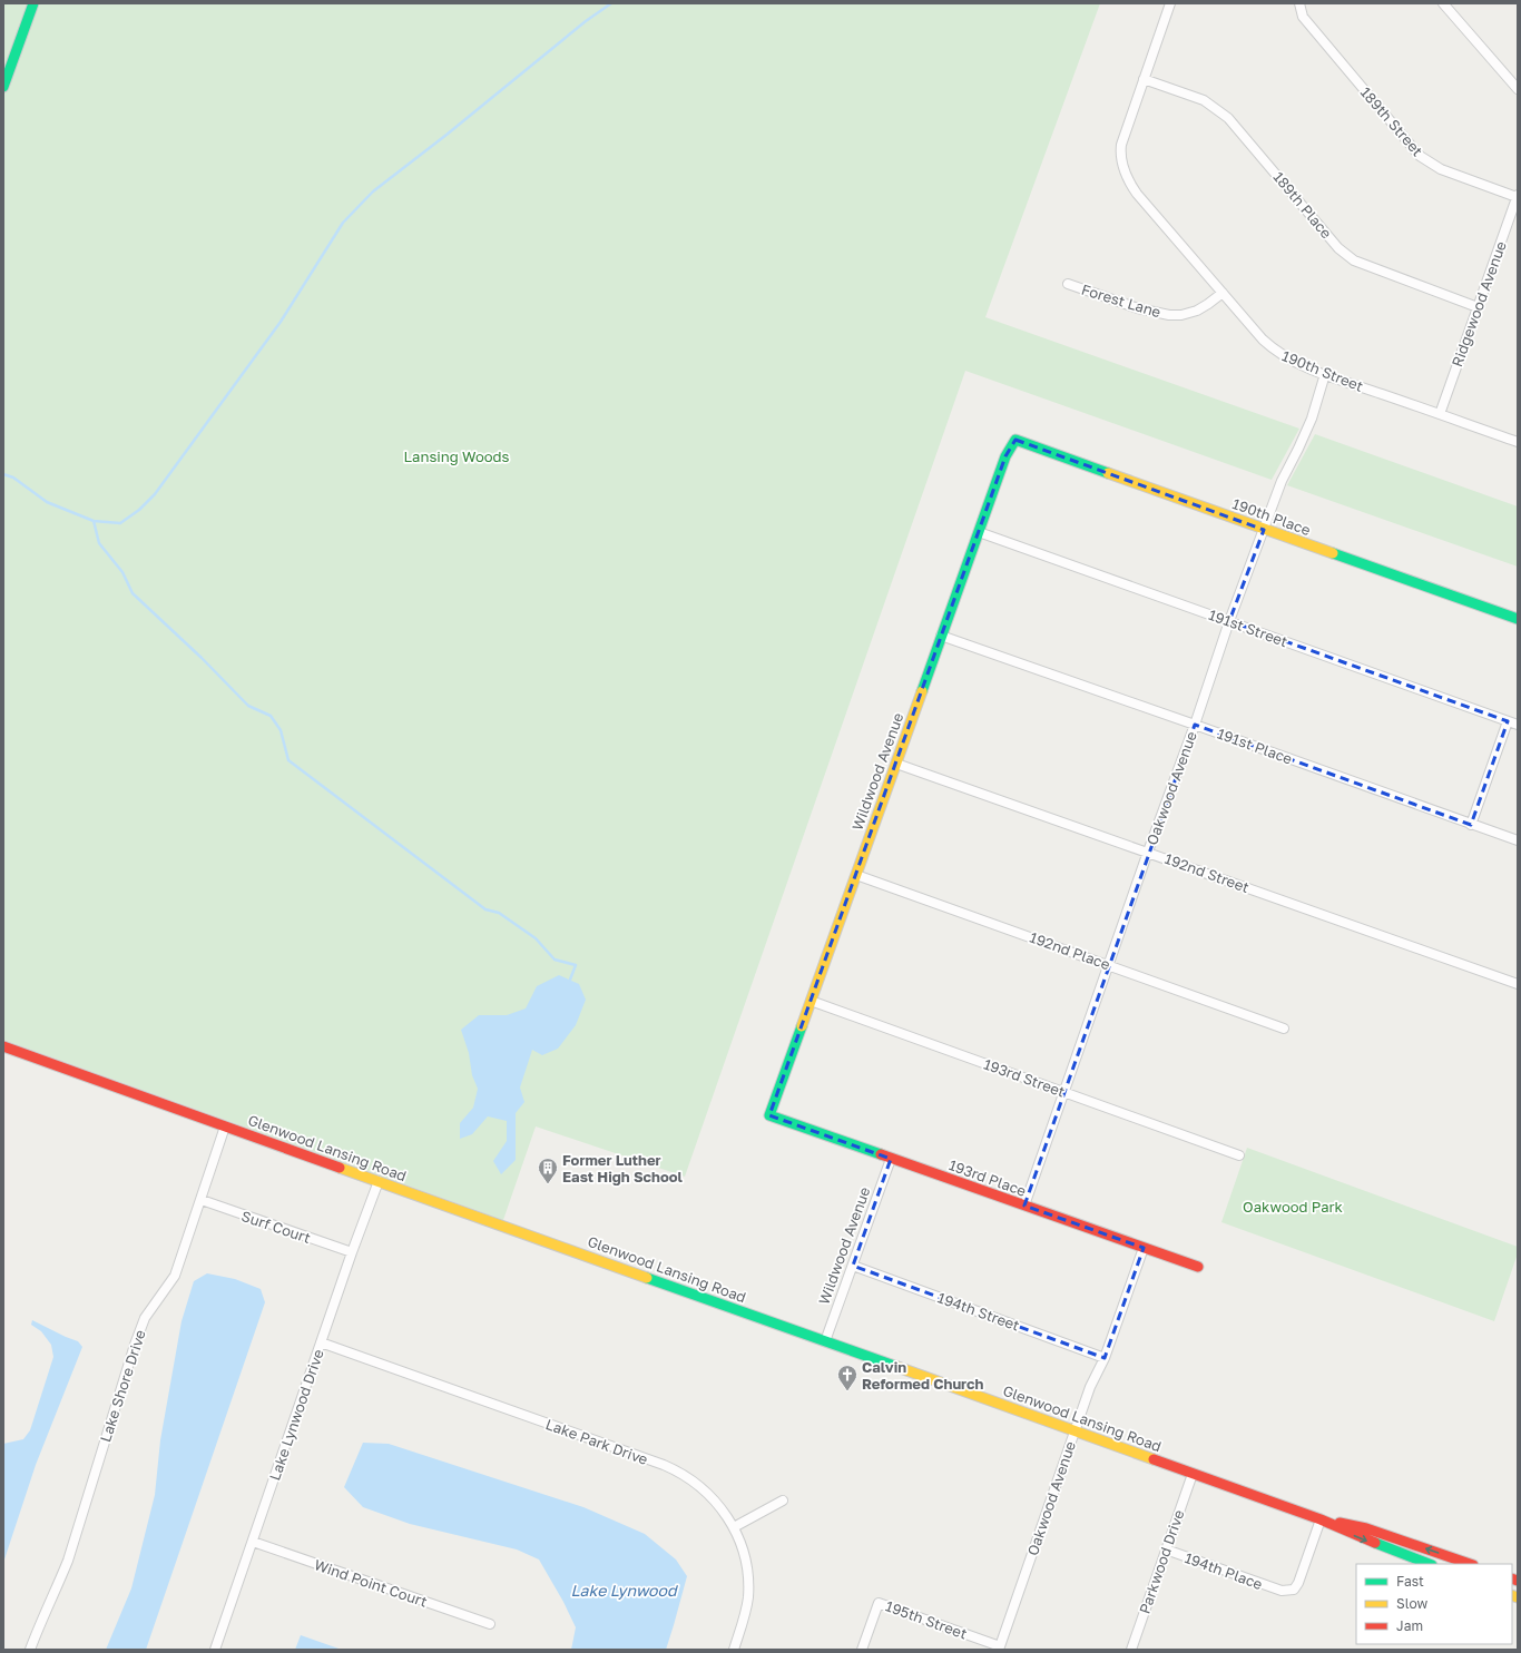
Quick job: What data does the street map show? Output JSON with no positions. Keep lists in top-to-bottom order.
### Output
{
  "streets": {
    "main road": [
      "190th Place",
      "Wildwood Avenue",
      "Glenwood Lansing Road",
      "193rd Place"
    ],
    "street": [
      "189th Street",
      "189th Place",
      "Forest Lane",
      "Ridgewood Avenue",
      "190th Street",
      "191st Street",
      "191st Place",
      "Oakwood Avenue",
      "192nd Street",
      "192nd Place",
      "193rd Street",
      "Surf Court",
      "194th Street",
      "Lake Shore Drive",
      "Lake Lynwood Drive",
      "Lake Park Drive",
      "Parkwood Drive",
      "194th Place",
      "Wind Point Court",
      "195th Street"
    ]
  },
  "crossings": [
    ["189th Street", "Ridgewood Avenue"],
    ["189th Place", "Ridgewood Avenue"],
    ["189th Place", "190th Street"],
    ["Forest Lane", "190th Street"],
    ["Ridgewood Avenue", "190th Street"],
    ["190th Street", "Oakwood Avenue"],
    ["190th Place", "Wildwood Avenue"],
    ["190th Place", "Oakwood Avenue"],
    ["191st Street", "Wildwood Avenue"],
    ["191st Street", "Oakwood Avenue"],
    ["191st Place", "Wildwood Avenue"],
    ["191st Place", "Oakwood Avenue"],
    ["Wildwood Avenue", "192nd Street"],
    ["Wildwood Avenue", "192nd Place"],
    ["Wildwood Avenue", "193rd Street"],
    ["Wildwood Avenue", "Glenwood Lansing Road"],
    ["Wildwood Avenue", "193rd Place"],
    ["Wildwood Avenue", "194th Street"],
    ["Oakwood Avenue", "192nd Street"],
    ["Oakwood Avenue", "192nd Place"],
    ["Oakwood Avenue", "193rd Street"],
    ["Oakwood Avenue", "Glenwood Lansing Road"],
    ["Oakwood Avenue", "193rd Place"],
    ["Oakwood Avenue", "194th Street"],
    ["Oakwood Avenue", "195th Street"],
    ["Glenwood Lansing Road", "Lake Shore Drive"],
    ["Glenwood Lansing Road", "Lake Lynwood Drive"],
    ["Glenwood Lansing Road", "Parkwood Drive"],
    ["Glenwood Lansing Road", "194th Place"],
    ["Surf Court", "Lake Shore Drive"],
    ["Surf Court", "Lake Lynwood Drive"],
    ["Lake Lynwood Drive", "Lake Park Drive"],
    ["Lake Lynwood Drive", "Wind Point Court"],
    ["Parkwood Drive", "194th Place"]
  ],
  "water": ["Lake Lynwood"],
  "parks": ["Lansing Woods", "Oakwood Park"],
  "places": {
    "building": ["Former Luther East High School"],
    "church": ["Calvin Reformed Church"]
  },
  "legend": ["Fast", "Slow", "Jam"]
}
